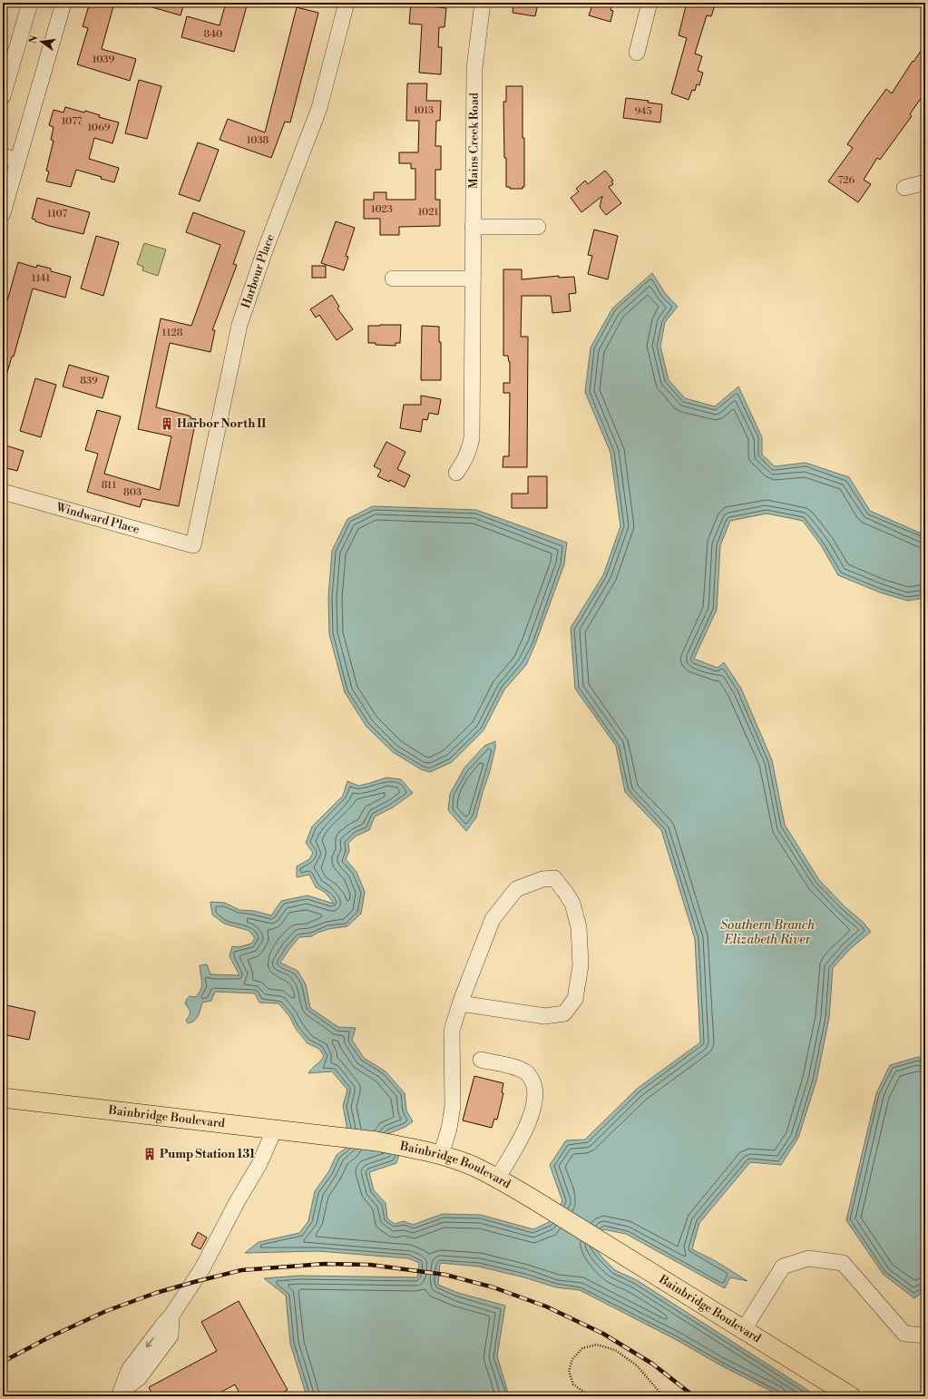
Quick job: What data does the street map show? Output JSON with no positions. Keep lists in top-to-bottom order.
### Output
{
  "streets": {
    "main road": ["Bainbridge Boulevard"],
    "street": ["Mains Creek Road", "Harbour Place", "Windward Place"]
  },
  "crossings": [
    ["Harbour Place", "Windward Place"]
  ],
  "water": ["Southern Branch Elizabeth River"],
  "places": {
    "building": ["Harbor North II", "Pump Station 131"]
  },
  "house_numbers": [
    "840",
    "1039",
    "1013",
    "945",
    "1077",
    "1069",
    "1038",
    "726",
    "1023",
    "1021",
    "1107",
    "1141",
    "1128",
    "839",
    "811",
    "803"
  ],
  "north": "left"
}
